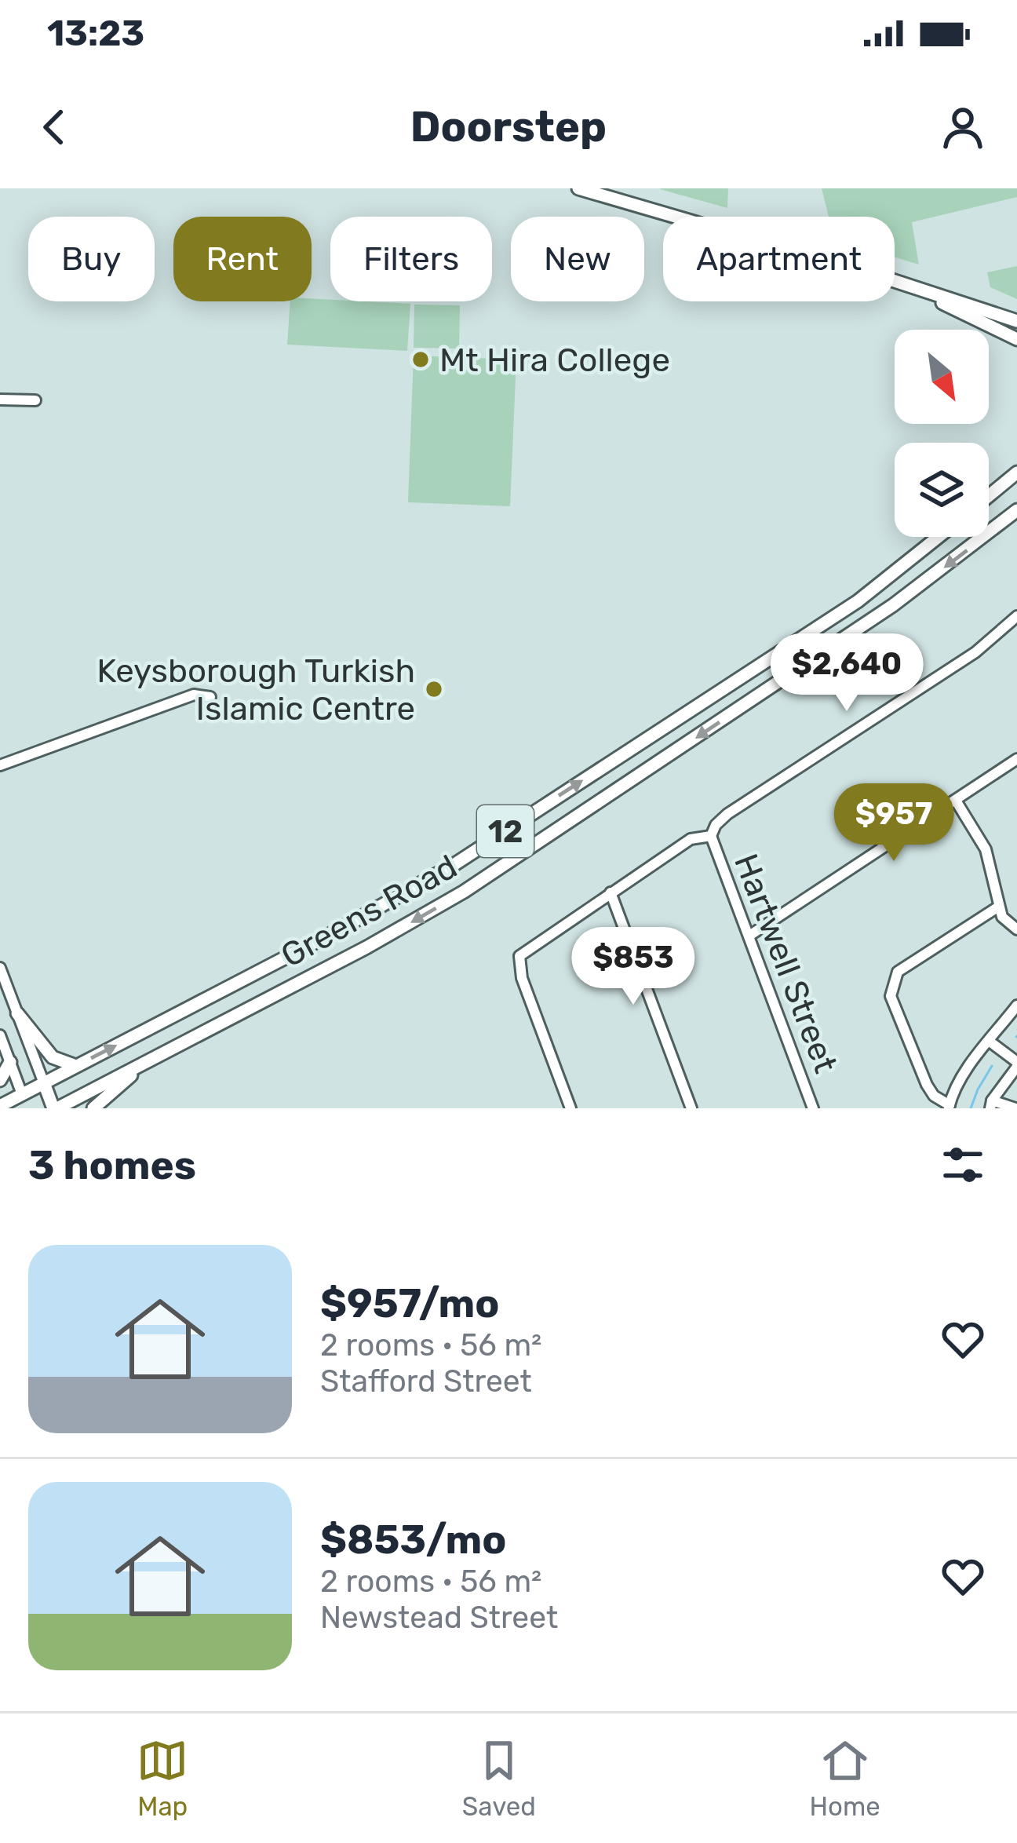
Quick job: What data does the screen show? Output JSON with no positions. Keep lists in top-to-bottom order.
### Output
{
  "streets": {
    "main road": ["12", "Greens Road"],
    "street": ["Hartwell Street"]
  },
  "places": ["Mt Hira College", "Keysborough Turkish Islamic Centre"],
  "north": "bottom right",
  "page": {
    "status": "13:23",
    "header": "Doorstep",
    "chip": [
      "Buy",
      "Rent",
      "Filters",
      "New",
      "Apartment"
    ],
    "price": ["$2,640", "$957", "$853"],
    "heading": "3 homes",
    "list": [
      {
        "name": "$957/mo",
        "note": "2 rooms · 56 m² · Stafford Street"
      },
      {
        "name": "$853/mo",
        "note": "2 rooms · 56 m² · Newstead Street"
      }
    ],
    "tabs": ["Map", "Saved", "Home"]
  }
}
